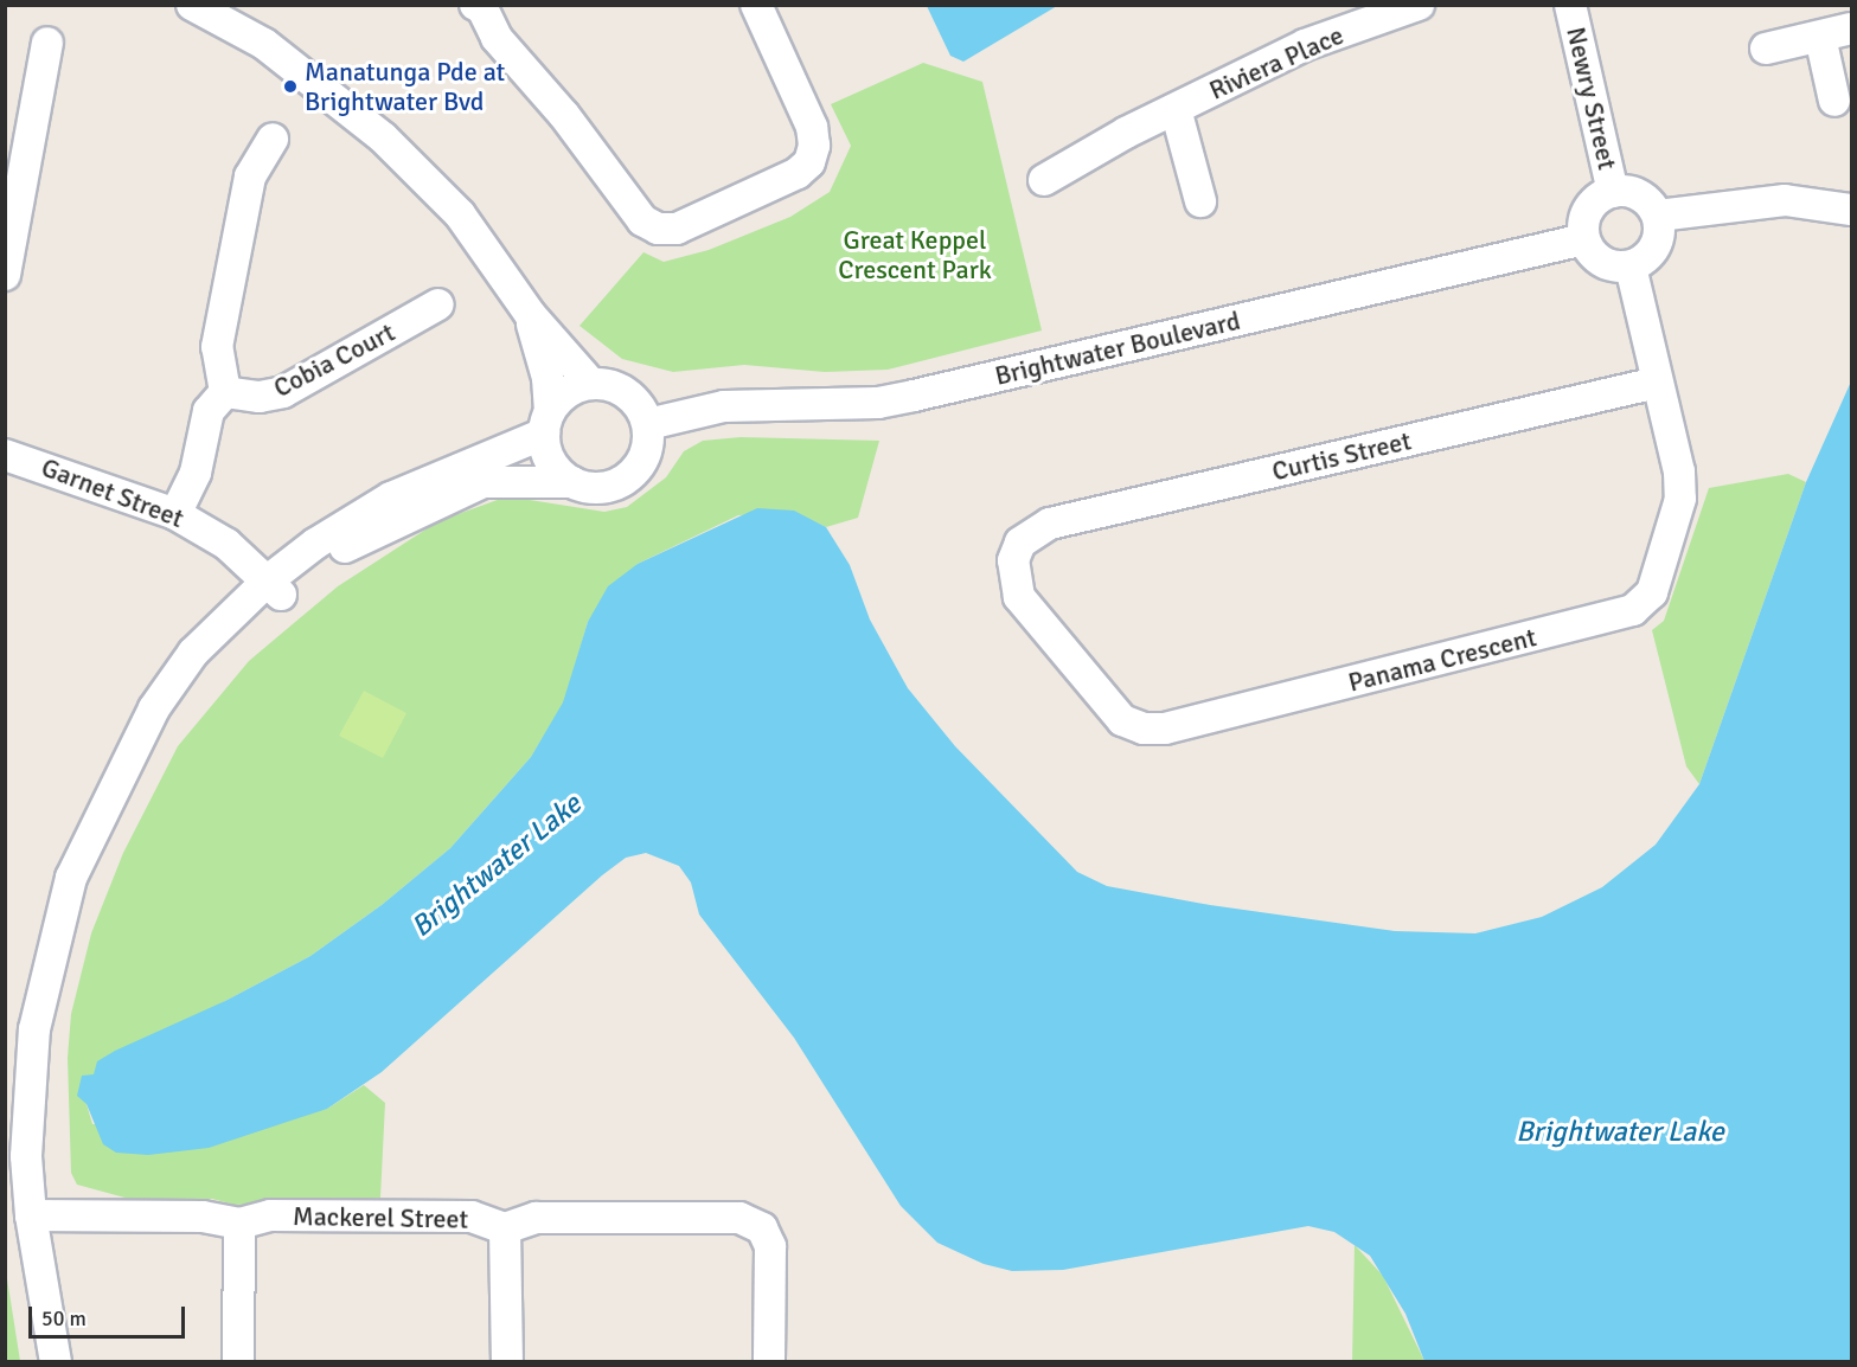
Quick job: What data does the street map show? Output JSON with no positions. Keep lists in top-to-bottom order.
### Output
{
  "streets": {
    "street": [
      "Riviera Place",
      "Newry Street",
      "Brightwater Boulevard",
      "Cobia Court",
      "Curtis Street",
      "Garnet Street",
      "Panama Crescent",
      "Mackerel Street"
    ]
  },
  "crossings": [
    ["Newry Street", "Brightwater Boulevard"],
    ["Newry Street", "Panama Crescent"],
    ["Brightwater Boulevard", "Panama Crescent"],
    ["Curtis Street", "Panama Crescent"]
  ],
  "water": ["Brightwater Lake"],
  "parks": ["Great Keppel Crescent Park"],
  "places": ["Manatunga Pde at Brightwater Bvd"],
  "scale_bar": "50 m"
}
